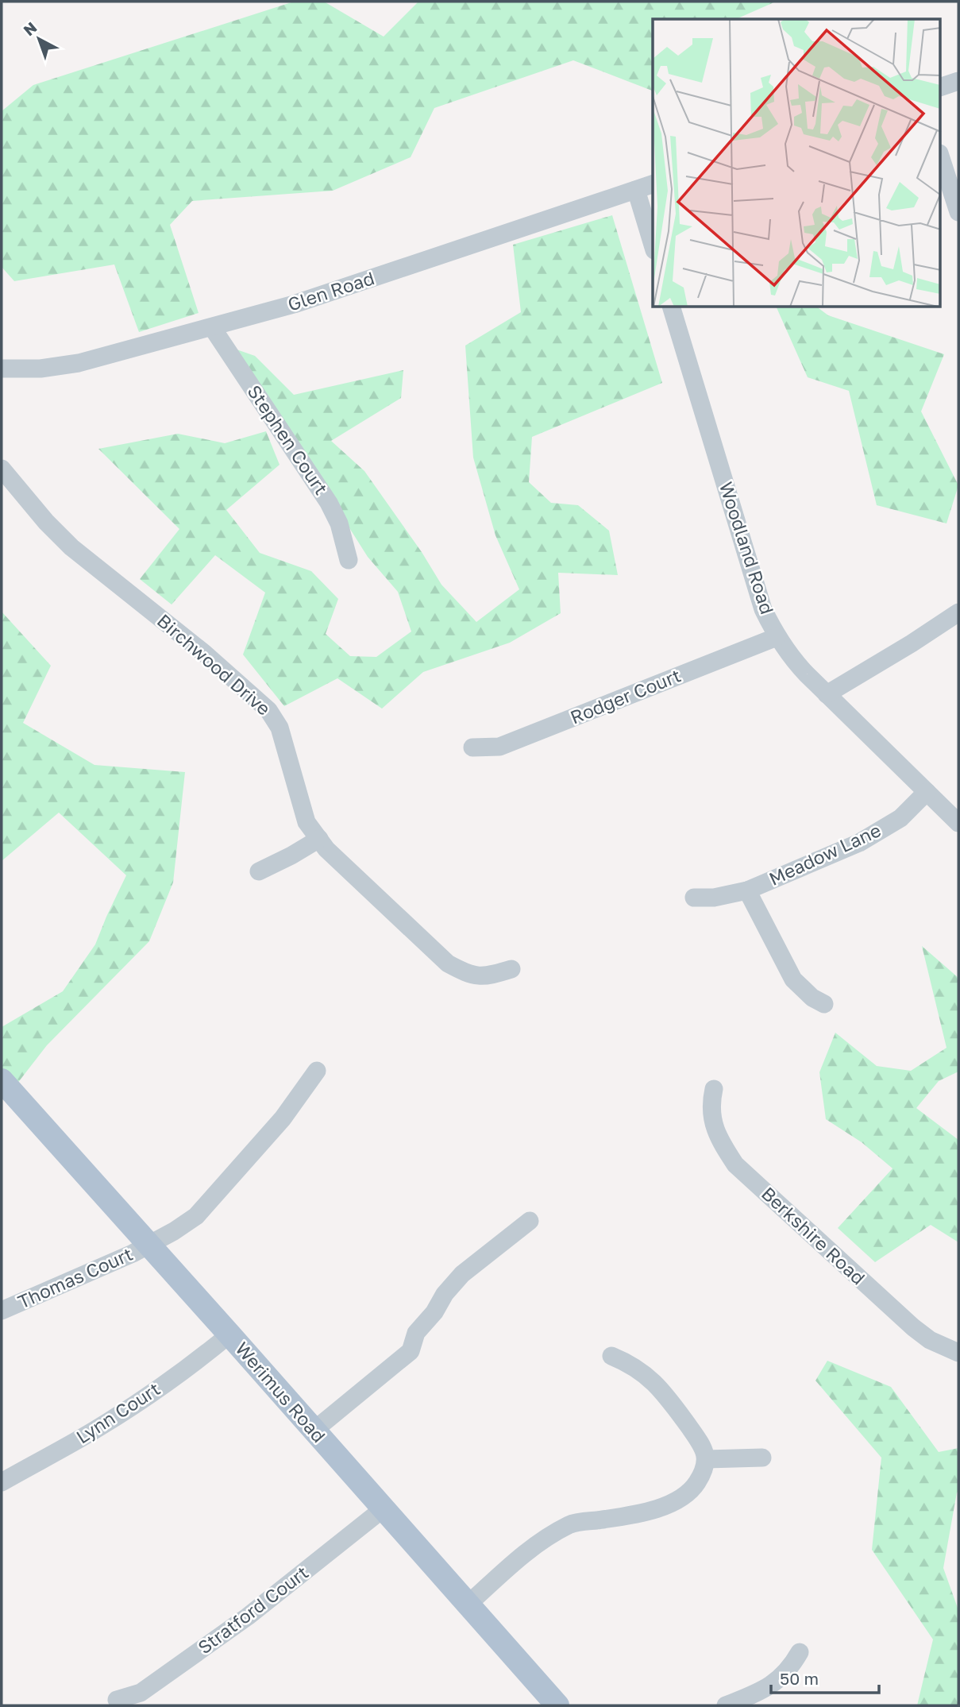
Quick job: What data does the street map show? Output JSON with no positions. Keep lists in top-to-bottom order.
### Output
{
  "streets": {
    "main road": ["Werimus Road"],
    "street": [
      "Glen Road",
      "Stephen Court",
      "Woodland Road",
      "Birchwood Drive",
      "Rodger Court",
      "Meadow Lane",
      "Berkshire Road",
      "Thomas Court",
      "Lynn Court",
      "Stratford Court"
    ]
  },
  "crossings": [
    ["Glen Road", "Stephen Court"],
    ["Woodland Road", "Rodger Court"],
    ["Woodland Road", "Meadow Lane"],
    ["Thomas Court", "Werimus Road"],
    ["Werimus Road", "Lynn Court"],
    ["Werimus Road", "Stratford Court"]
  ],
  "scale_bar": "50 m",
  "north": "top left"
}
